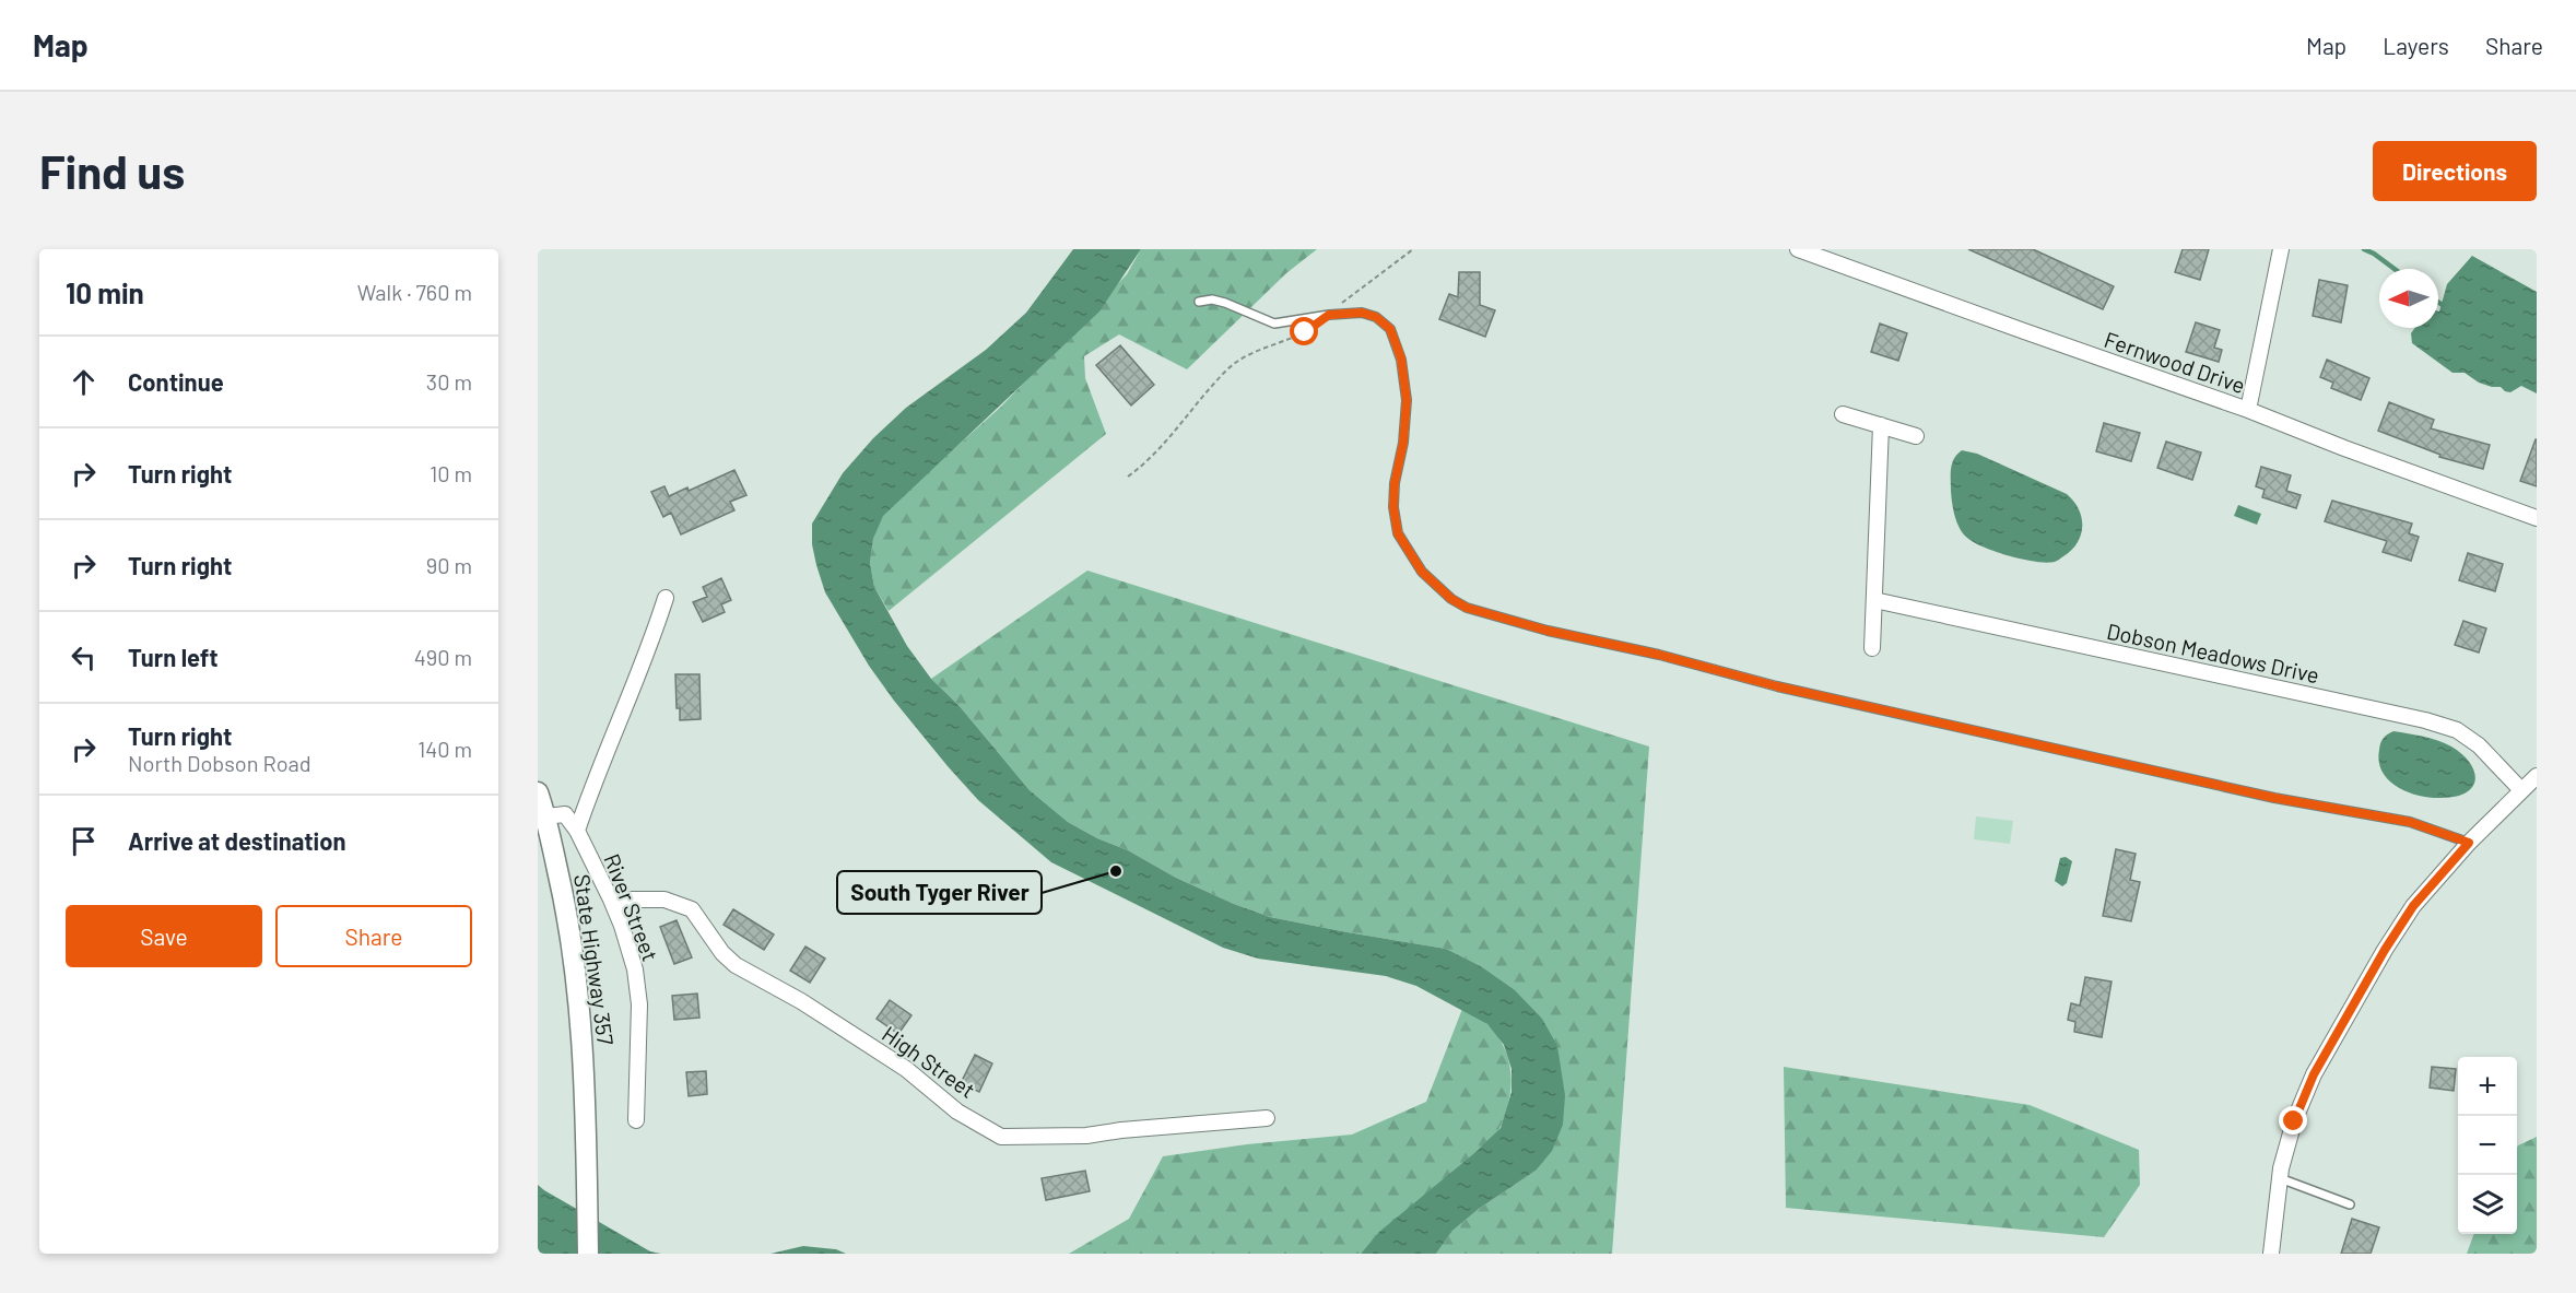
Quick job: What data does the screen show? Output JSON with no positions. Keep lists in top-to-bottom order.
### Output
{
  "streets": {
    "main road": ["State Highway 357"],
    "street": [
      "Fernwood Drive",
      "Dobson Meadows Drive",
      "River Street",
      "High Street"
    ]
  },
  "crossings": [
    ["River Street", "High Street"]
  ],
  "places": ["South Tyger River"],
  "north": "left",
  "page": {
    "header": "Map",
    "nav": ["Map", "Layers", "Share"],
    "buttons": [
      "Directions",
      ["Save", "Share"]
    ],
    "title": "Find us",
    "heading": ["10 min", "Walk · 760 m"],
    "list": [
      ["Continue", "30 m"],
      ["Turn right", "10 m"],
      ["Turn right", "90 m"],
      ["Turn left", "490 m"],
      ["Turn right", "North Dobson Road", "140 m"],
      "Arrive at destination"
    ],
    "map_buttons": ["+", "−"]
  }
}
